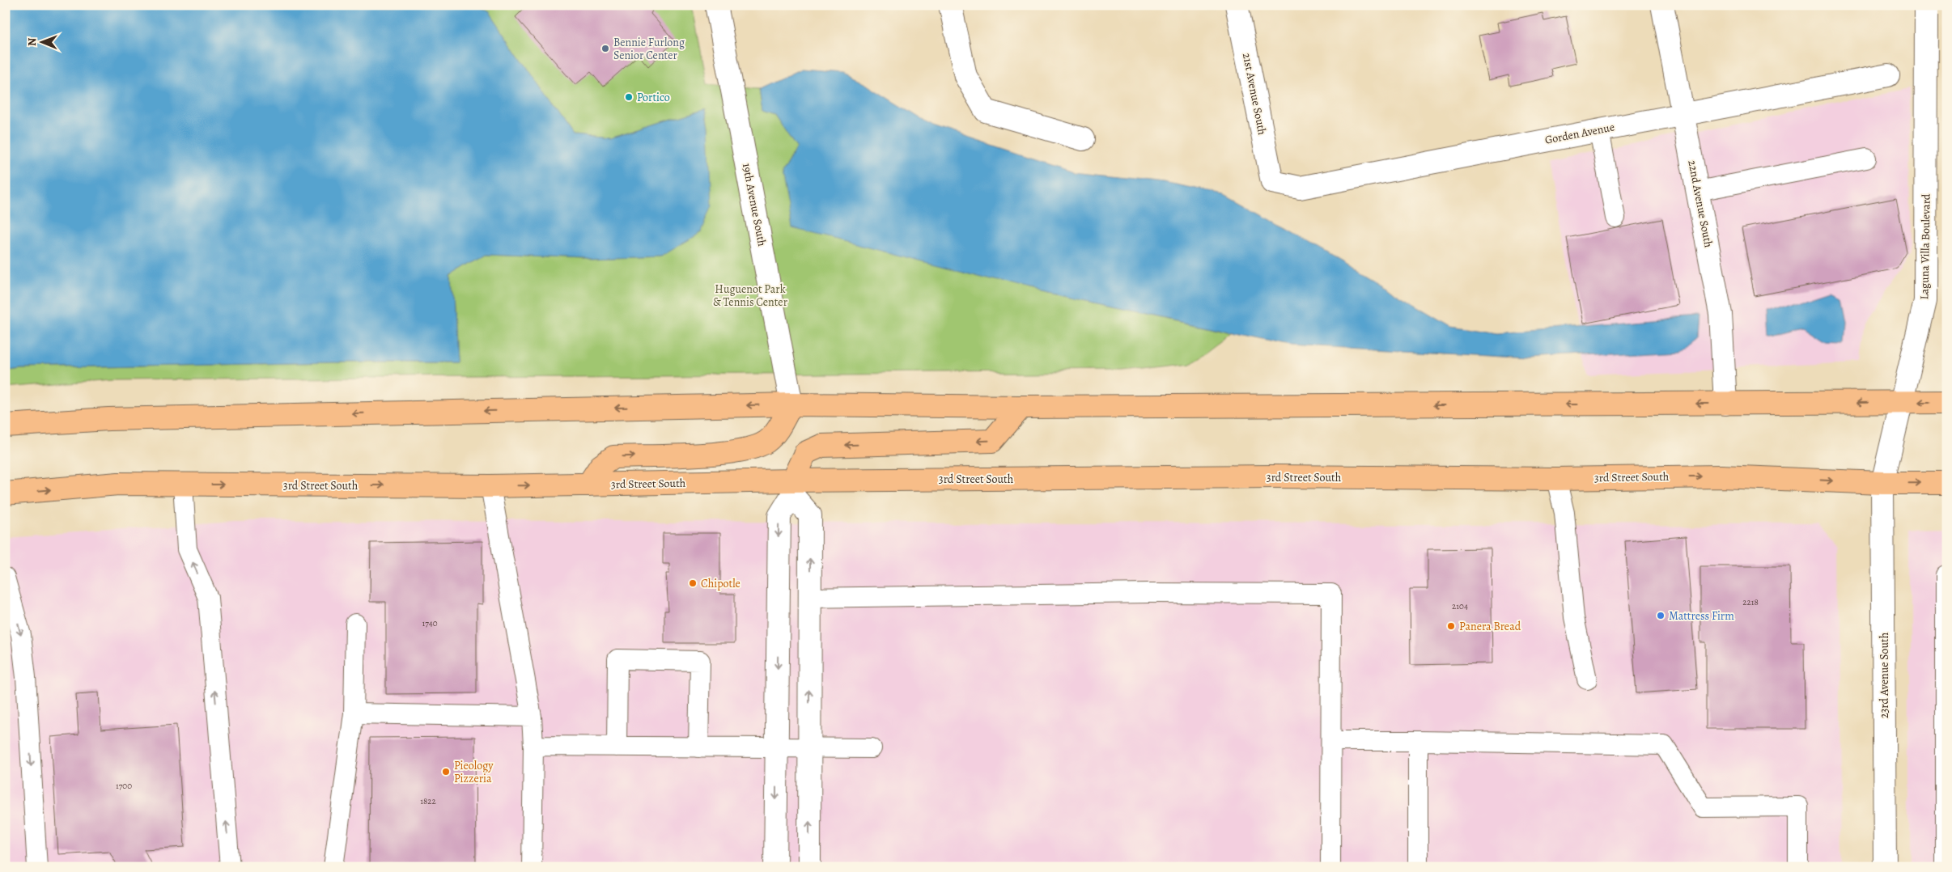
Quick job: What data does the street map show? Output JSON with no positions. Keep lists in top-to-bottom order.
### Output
{
  "streets": {
    "main road": ["3rd Street South"],
    "street": [
      "21st Avenue South",
      "Gorden Avenue",
      "22nd Avenue South",
      "19th Avenue South",
      "Laguna Villa Boulevard",
      "23rd Avenue South"
    ]
  },
  "crossings": [
    ["21st Avenue South", "Gorden Avenue"],
    ["Gorden Avenue", "22nd Avenue South"],
    ["Laguna Villa Boulevard", "3rd Street South"],
    ["Laguna Villa Boulevard", "23rd Avenue South"],
    ["3rd Street South", "23rd Avenue South"]
  ],
  "parks": ["Huguenot Park & Tennis Center"],
  "places": [
    "Bennie Furlong Senior Center",
    "Portico",
    "Chipotle",
    "Mattress Firm",
    "Panera Bread",
    "Pieology Pizzeria"
  ],
  "house_numbers": [
    "2218",
    "2104",
    "1740",
    "1700",
    "1822"
  ],
  "north": "left"
}
